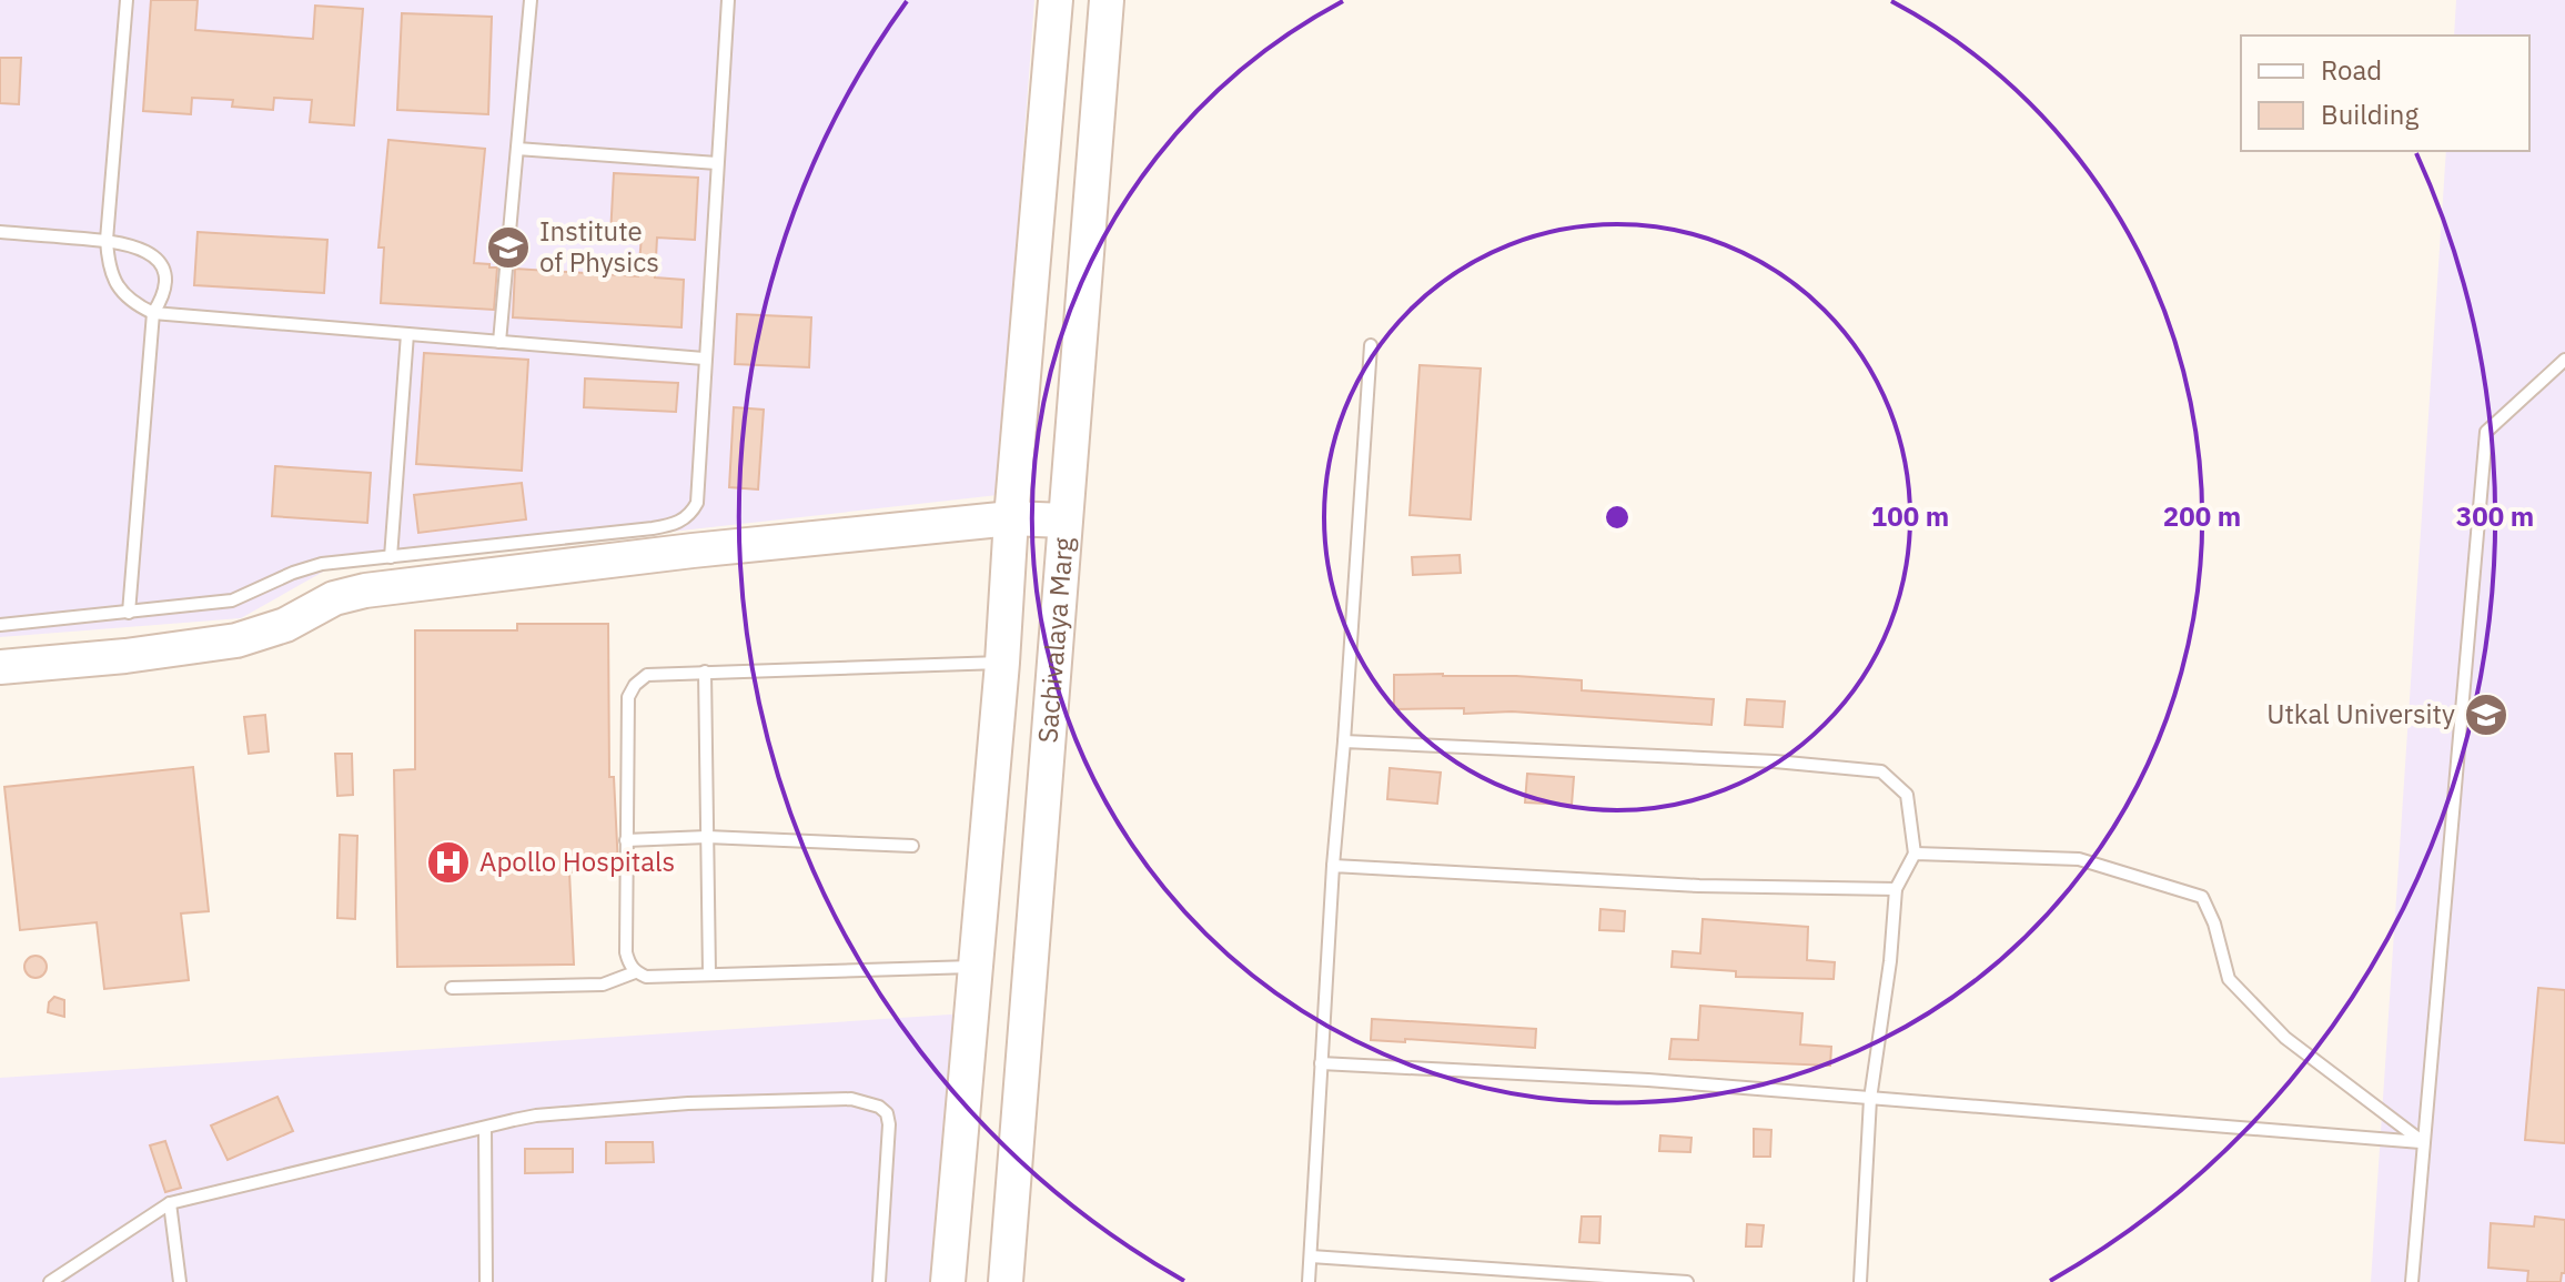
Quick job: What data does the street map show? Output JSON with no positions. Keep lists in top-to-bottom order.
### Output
{
  "streets": {
    "main road": ["Sachivalaya Marg"]
  },
  "places": {
    "school or university": ["Institute of Physics", "Utkal University"],
    "hospital": ["Apollo Hospitals"]
  },
  "legend": ["Road", "Building"],
  "rings": ["100 m", "200 m", "300 m"]
}
